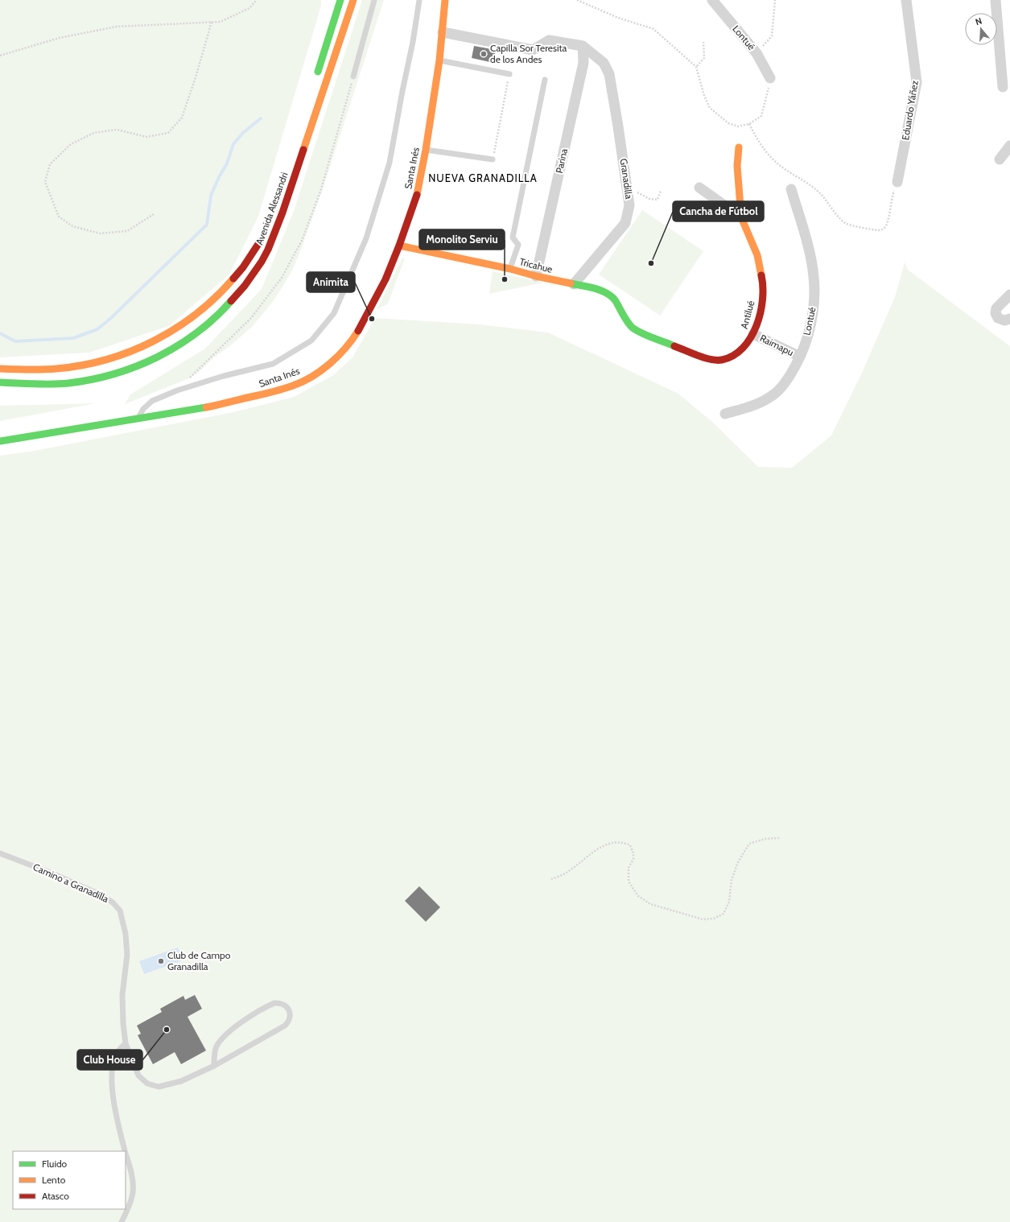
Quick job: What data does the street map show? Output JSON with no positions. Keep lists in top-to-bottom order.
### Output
{
  "streets": {
    "main road": [
      "Santa Inés",
      "Avenida Alessandri",
      "Tricahue",
      "Antilué"
    ],
    "street": [
      "Lontué",
      "Eduardo Yáñez",
      "Parina",
      "Granadilla",
      "Raimapu"
    ],
    "lane": ["Camino a Granadilla"]
  },
  "crossings": [
    ["Lontué", "Raimapu"],
    ["Parina", "Granadilla"],
    ["Parina", "Tricahue"],
    ["Santa Inés", "Tricahue"],
    ["Granadilla", "Tricahue"],
    ["Granadilla", "Antilué"],
    ["Tricahue", "Antilué"],
    ["Antilué", "Raimapu"]
  ],
  "districts": ["NUEVA GRANADILLA"],
  "places": [
    "Capilla Sor Teresita de los Andes",
    "Cancha de Fútbol",
    "Monolito Serviu",
    "Animita",
    "Club de Campo Granadilla",
    "Club House"
  ],
  "legend": ["Fluido", "Lento", "Atasco"],
  "north": "top"
}
